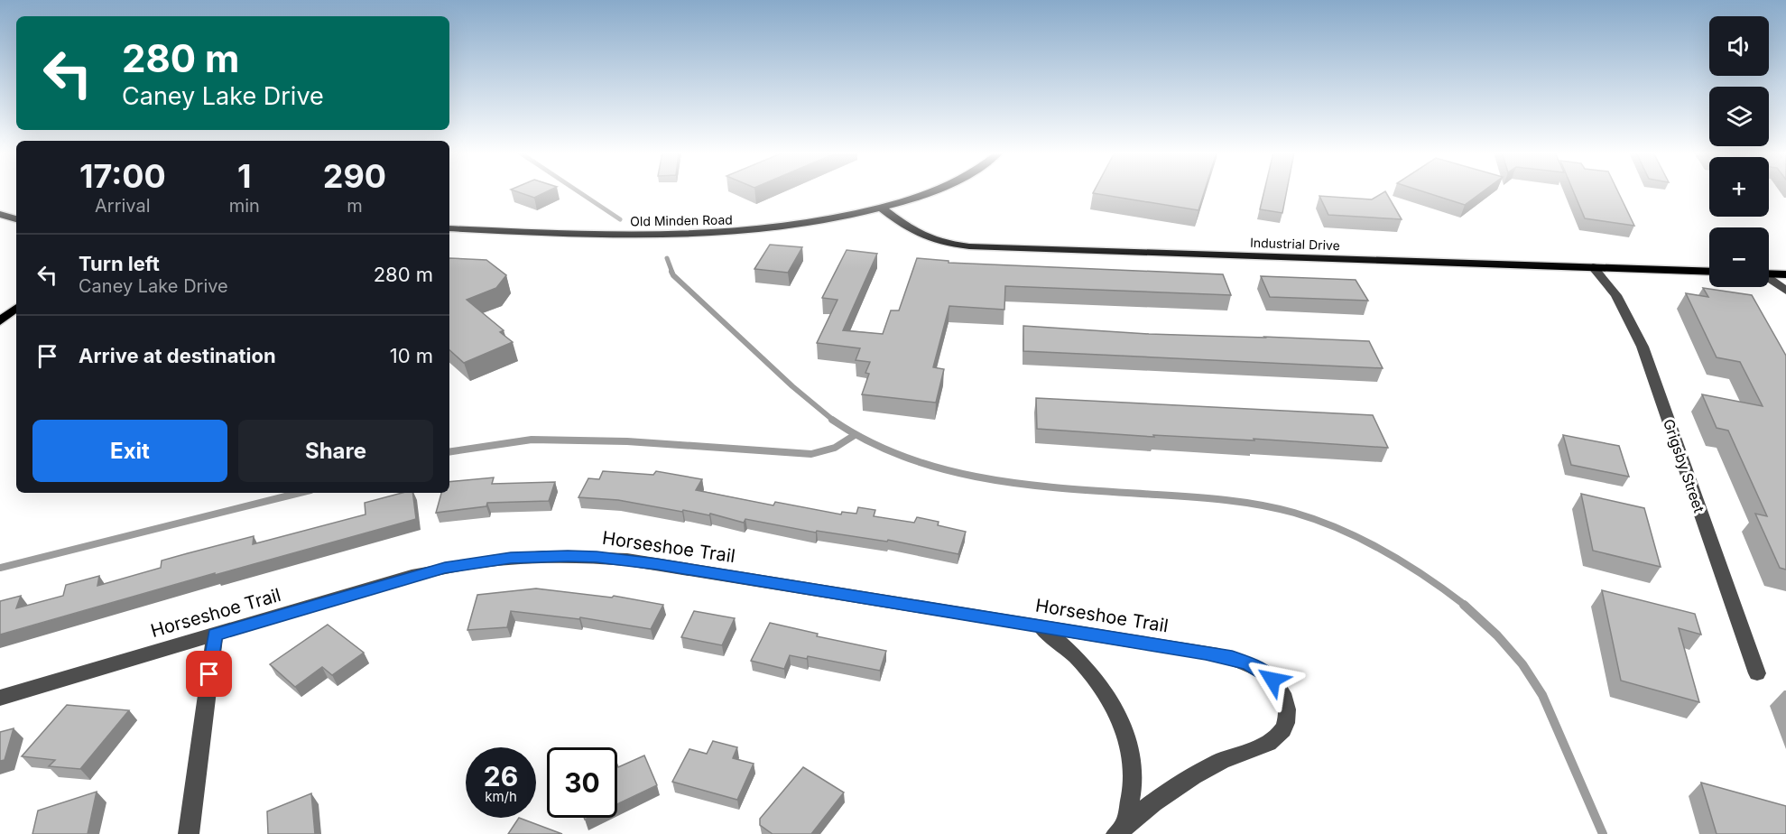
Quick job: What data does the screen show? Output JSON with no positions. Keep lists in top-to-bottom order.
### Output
{
  "streets": {
    "main road": ["Old Minden Road", "Industrial Drive"],
    "street": ["Grigsby Street", "Horseshoe Trail"]
  },
  "crossings": [
    ["Old Minden Road", "Industrial Drive"],
    ["Industrial Drive", "Grigsby Street"]
  ],
  "page": {
    "map_buttons": ["+", "−"],
    "turn": ["280 m", "Caney Lake Drive"],
    "eta": [
      "17:00",
      "Arrival",
      "1",
      "min",
      "290",
      "m"
    ],
    "list": [
      {
        "name": "Turn left",
        "note": "Caney Lake Drive",
        "value": "280 m"
      },
      {
        "name": "Arrive at destination",
        "value": "10 m"
      }
    ],
    "buttons": ["Exit", "Share"],
    "speed": "26 km/h",
    "limit": "30"
  }
}
